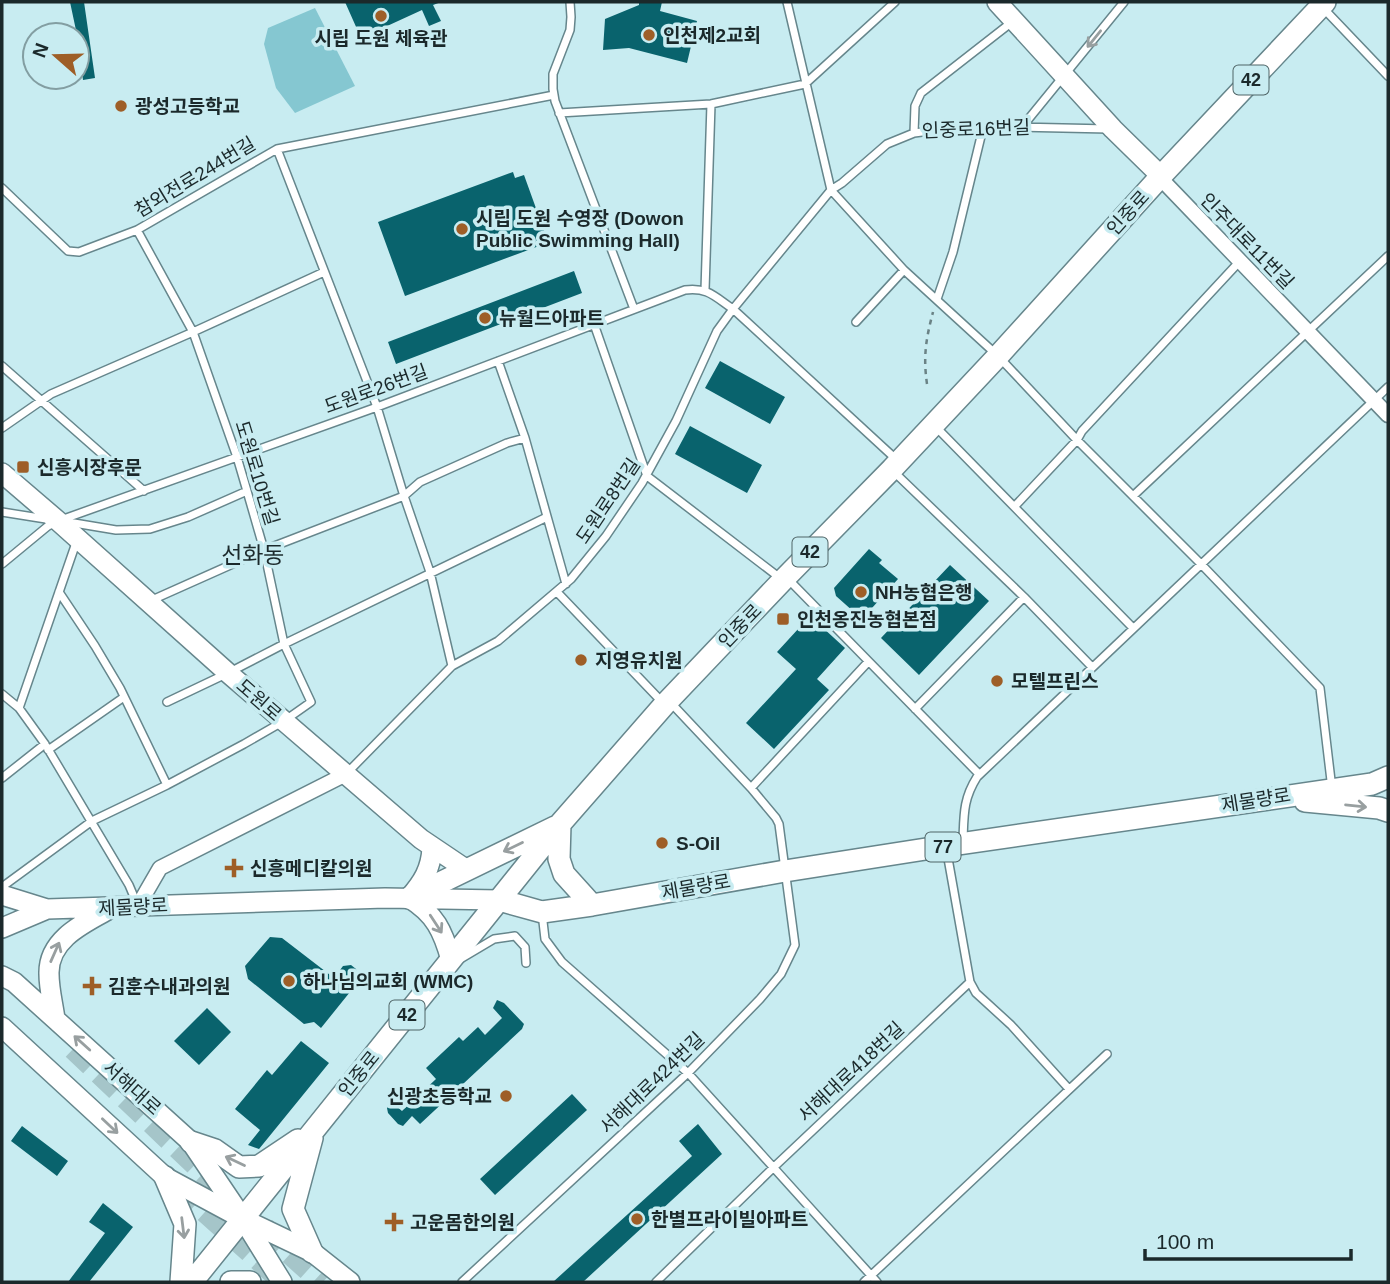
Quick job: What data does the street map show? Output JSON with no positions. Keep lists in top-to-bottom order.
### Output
{
  "streets": {
    "main road": [
      "42",
      "인중로",
      "도원로",
      "제물량로",
      "77",
      "서해대로"
    ],
    "street": ["인주대로11번길"],
    "lane": [
      "인중로16번길",
      "참외전로244번길",
      "도원로26번길",
      "도원로10번길",
      "도원로8번길",
      "서해대로418번길",
      "서해대로424번길"
    ]
  },
  "crossings": [
    ["인중로16번길", "도원로8번길"],
    ["참외전로244번길", "도원로10번길"],
    ["인중로", "인주대로11번길"],
    ["인중로", "제물량로"],
    ["인중로", "서해대로424번길"],
    ["인중로", "서해대로"],
    ["도원로26번길", "도원로10번길"],
    ["도원로26번길", "도원로"],
    ["도원로10번길", "도원로"],
    ["도원로8번길", "도원로"],
    ["도원로8번길", "서해대로424번길"],
    ["제물량로", "서해대로424번길"]
  ],
  "districts": ["선화동"],
  "places": {
    "other": [
      "시립 도원 체육관",
      "인천제2교회",
      "광성고등학교",
      "시립 도원 수영장 (Dowon Public Swimming Hall)",
      "뉴월드아파트",
      "NH농협은행",
      "지영유치원",
      "모텔프린스",
      "S-Oil",
      "하나님의교회 (WMC)",
      "신광초등학교",
      "한별프라이빌아파트"
    ],
    "transit": ["신흥시장후문", "인천옹진농협본점"],
    "health": ["신흥메디칼의원", "김훈수내과의원", "고운몸한의원"]
  },
  "scale_bar": "100 m",
  "north": "left"
}
